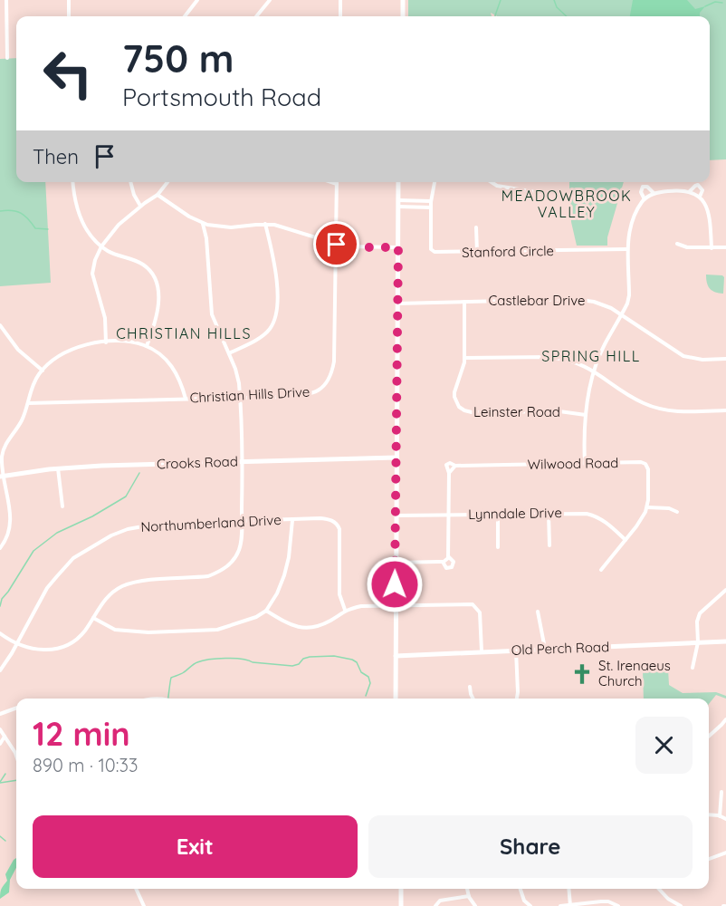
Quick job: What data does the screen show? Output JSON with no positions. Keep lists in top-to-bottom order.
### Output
{
  "streets": {
    "street": [
      "Stanford Circle",
      "Castlebar Drive",
      "Christian Hills Drive",
      "Leinster Road",
      "Crooks Road",
      "Wilwood Road",
      "Lynndale Drive",
      "Northumberland Drive",
      "Old Perch Road"
    ]
  },
  "crossings": [
    ["Castlebar Drive", "Leinster Road"],
    ["Wilwood Road", "Lynndale Drive"]
  ],
  "districts": ["MEADOWBROOK VALLEY", "CHRISTIAN HILLS", "SPRING HILL"],
  "places": {
    "church": ["St. Irenaeus Church"]
  },
  "page": {
    "turn": ["750 m", "Portsmouth Road"],
    "then": "Then",
    "heading": ["12 min", "890 m · 10:33"],
    "buttons": ["Exit", "Share"]
  }
}
